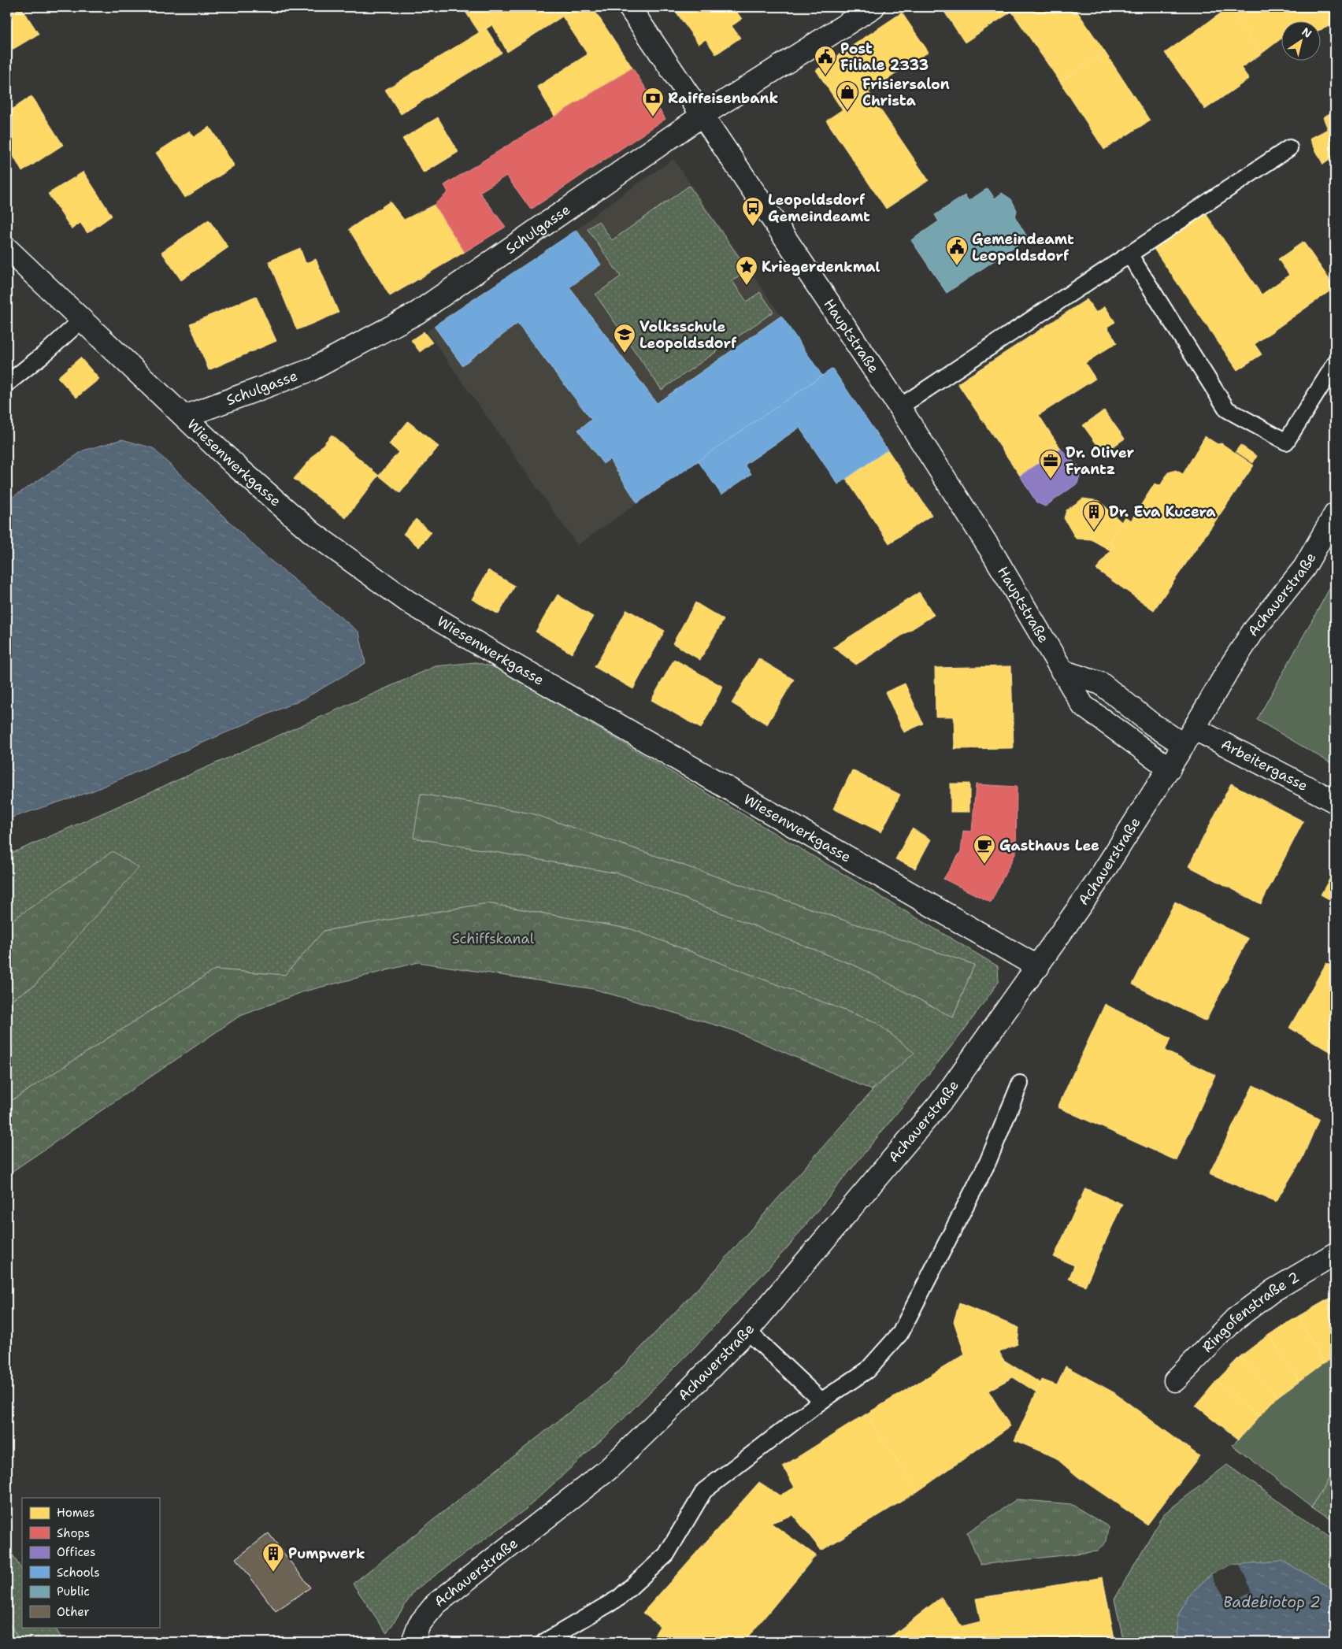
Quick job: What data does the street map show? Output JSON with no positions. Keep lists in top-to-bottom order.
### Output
{
  "streets": {
    "street": [
      "Schulgasse",
      "Hauptstraße",
      "Wiesenwerkgasse",
      "Achauerstraße",
      "Arbeitergasse",
      "Ringofenstraße 2"
    ]
  },
  "crossings": [
    ["Schulgasse", "Hauptstraße"],
    ["Schulgasse", "Wiesenwerkgasse"],
    ["Hauptstraße", "Achauerstraße"],
    ["Wiesenwerkgasse", "Achauerstraße"],
    ["Achauerstraße", "Arbeitergasse"]
  ],
  "water": ["Badebiotop 2"],
  "parks": ["Schiffskanal"],
  "places": {
    "public building": ["Post Filiale 2333", "Gemeindeamt Leopoldsdorf"],
    "shop": ["Frisiersalon Christa"],
    "bank": ["Raiffeisenbank"],
    "bus stop": ["Leopoldsdorf Gemeindeamt"],
    "place": ["Kriegerdenkmal"],
    "school or university": ["Volksschule Leopoldsdorf"],
    "office": ["Dr. Oliver Frantz"],
    "building": ["Dr. Eva Kucera", "Pumpwerk"],
    "cafe": ["Gasthaus Lee"]
  },
  "legend": [
    "Homes",
    "Shops",
    "Offices",
    "Schools",
    "Public",
    "Other"
  ],
  "north": "top right"
}
